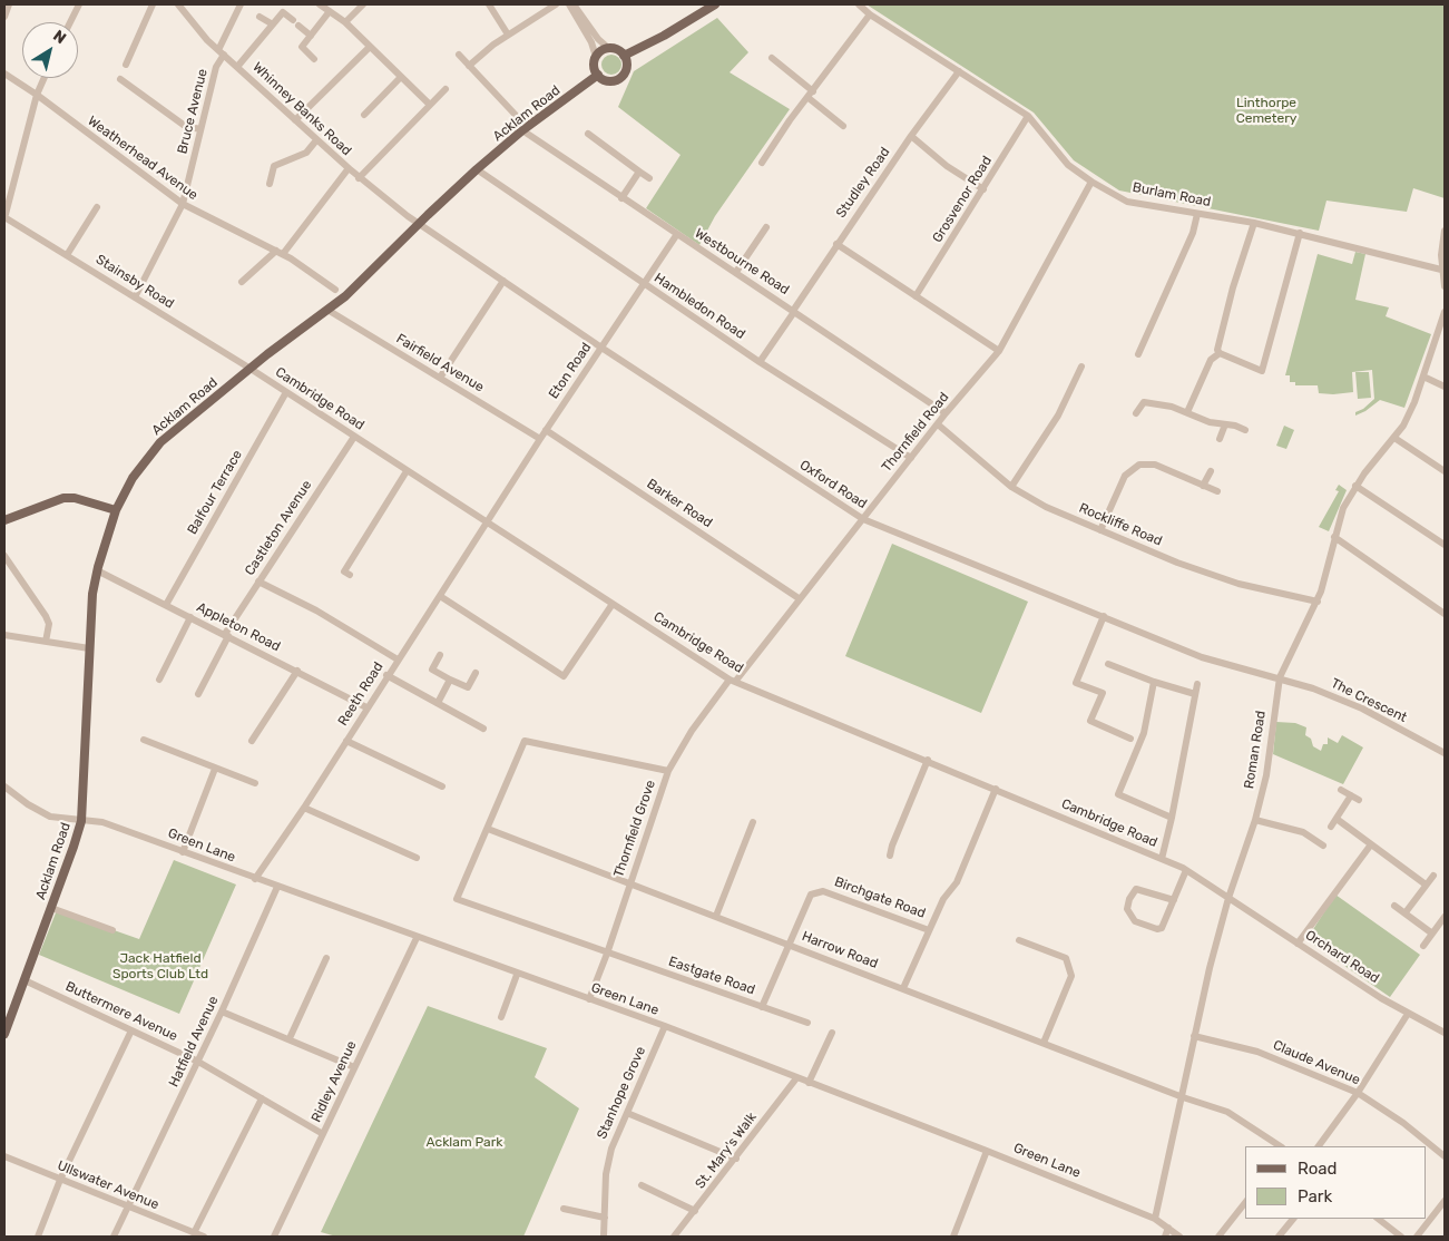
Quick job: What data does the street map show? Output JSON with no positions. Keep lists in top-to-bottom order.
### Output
{
  "streets": {
    "main road": ["Acklam Road"],
    "street": [
      "Whinney Banks Road",
      "Bruce Avenue",
      "Weatherhead Avenue",
      "Studley Road",
      "Burlam Road",
      "Grosvenor Road",
      "Westbourne Road",
      "Stainsby Road",
      "Hambledon Road",
      "Fairfield Avenue",
      "Eton Road",
      "Cambridge Road",
      "Thornfield Road",
      "Oxford Road",
      "Balfour Terrace",
      "Barker Road",
      "Rockliffe Road",
      "Castleton Avenue",
      "Appleton Road",
      "Reeth Road",
      "The Crescent",
      "Roman Road",
      "Thornfield Grove",
      "Green Lane",
      "Birchgate Road",
      "Harrow Road",
      "Orchard Road",
      "Eastgate Road",
      "Buttermere Avenue",
      "Hatfield Avenue",
      "Claude Avenue",
      "Ridley Avenue",
      "Stanhope Grove",
      "St. Mary's Walk",
      "Ullswater Avenue"
    ]
  },
  "crossings": [
    ["Whinney Banks Road", "Bruce Avenue"],
    ["Whinney Banks Road", "Acklam Road"],
    ["Whinney Banks Road", "Oxford Road"],
    ["Bruce Avenue", "Weatherhead Avenue"],
    ["Bruce Avenue", "Stainsby Road"],
    ["Acklam Road", "Westbourne Road"],
    ["Acklam Road", "Stainsby Road"],
    ["Acklam Road", "Hambledon Road"],
    ["Acklam Road", "Fairfield Avenue"],
    ["Acklam Road", "Cambridge Road"],
    ["Acklam Road", "Oxford Road"],
    ["Acklam Road", "Appleton Road"],
    ["Acklam Road", "Green Lane"],
    ["Acklam Road", "Buttermere Avenue"],
    ["Studley Road", "Burlam Road"],
    ["Studley Road", "Westbourne Road"],
    ["Studley Road", "Hambledon Road"],
    ["Burlam Road", "Grosvenor Road"],
    ["Burlam Road", "Thornfield Road"],
    ["Westbourne Road", "Eton Road"],
    ["Westbourne Road", "Thornfield Road"],
    ["Stainsby Road", "Cambridge Road"],
    ["Hambledon Road", "Eton Road"],
    ["Hambledon Road", "Thornfield Road"],
    ["Fairfield Avenue", "Eton Road"],
    ["Eton Road", "Cambridge Road"],
    ["Eton Road", "Oxford Road"],
    ["Eton Road", "Barker Road"],
    ["Eton Road", "Reeth Road"],
    ["Cambridge Road", "Thornfield Road"],
    ["Cambridge Road", "Balfour Terrace"],
    ["Cambridge Road", "Castleton Avenue"],
    ["Cambridge Road", "Reeth Road"],
    ["Cambridge Road", "Roman Road"],
    ["Cambridge Road", "Thornfield Grove"],
    ["Cambridge Road", "Orchard Road"],
    ["Thornfield Road", "Oxford Road"],
    ["Thornfield Road", "Barker Road"],
    ["Thornfield Road", "Rockliffe Road"],
    ["Thornfield Road", "Thornfield Grove"],
    ["Oxford Road", "The Crescent"],
    ["Oxford Road", "Roman Road"],
    ["Balfour Terrace", "Appleton Road"],
    ["Rockliffe Road", "Roman Road"],
    ["Castleton Avenue", "Appleton Road"],
    ["Appleton Road", "Reeth Road"],
    ["Reeth Road", "Green Lane"],
    ["The Crescent", "Roman Road"],
    ["Roman Road", "Green Lane"],
    ["Roman Road", "Harrow Road"],
    ["Roman Road", "Orchard Road"],
    ["Roman Road", "Claude Avenue"],
    ["Thornfield Grove", "Green Lane"],
    ["Thornfield Grove", "Harrow Road"],
    ["Thornfield Grove", "Eastgate Road"],
    ["Green Lane", "Hatfield Avenue"],
    ["Green Lane", "Ridley Avenue"],
    ["Green Lane", "Stanhope Grove"],
    ["Green Lane", "St. Mary's Walk"],
    ["Birchgate Road", "Harrow Road"],
    ["Birchgate Road", "Eastgate Road"],
    ["Harrow Road", "Eastgate Road"],
    ["Buttermere Avenue", "Hatfield Avenue"],
    ["Buttermere Avenue", "Ridley Avenue"],
    ["Hatfield Avenue", "Ullswater Avenue"]
  ],
  "parks": ["Linthorpe Cemetery", "Jack Hatfield Sports Club Ltd", "Acklam Park"],
  "legend": ["Road", "Park"],
  "north": "top right"
}
